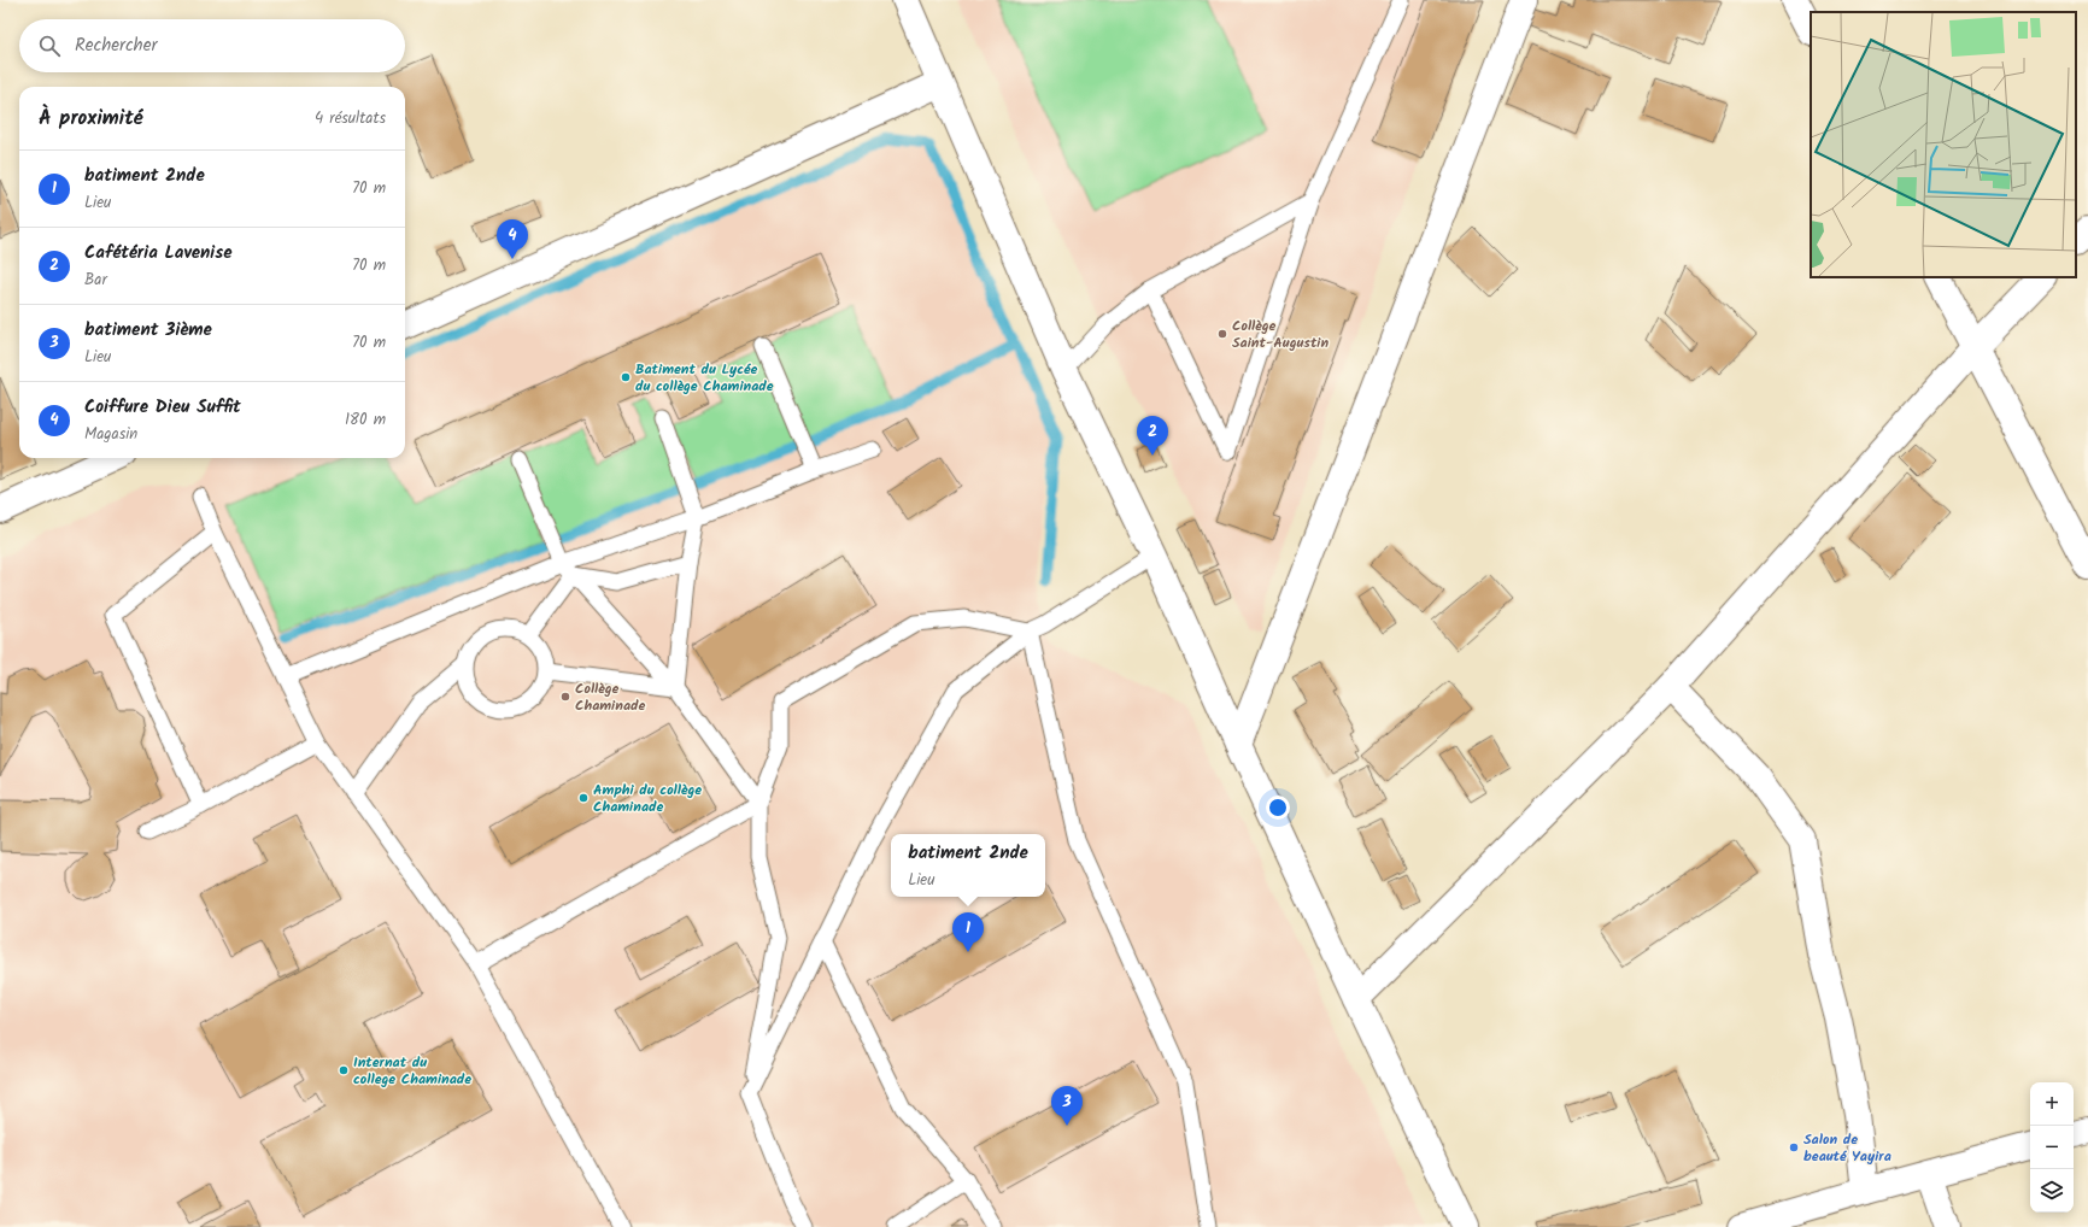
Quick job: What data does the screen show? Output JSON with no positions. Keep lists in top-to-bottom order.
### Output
{
  "places": [
    "Collège Saint-Augustin",
    "Batiment du Lycée du collège Chaminade",
    "Collège Chaminade",
    "Amphi du collège Chaminade",
    "Internat du college Chaminade",
    "Salon de beauté Yayira"
  ],
  "page": {
    "search": "Rechercher",
    "heading": ["À proximité", "4 résultats"],
    "list": [
      {
        "mark": "1",
        "name": "batiment 2nde",
        "note": "Lieu",
        "value": "70 m"
      },
      {
        "mark": "2",
        "name": "Cafétéria Lavenise",
        "note": "Bar",
        "value": "70 m"
      },
      {
        "mark": "3",
        "name": "batiment 3ième",
        "note": "Lieu",
        "value": "70 m"
      },
      {
        "mark": "4",
        "name": "Coiffure Dieu Suffit",
        "note": "Magasin",
        "value": "180 m"
      }
    ],
    "pins": [
      "4",
      "2",
      "1",
      "3"
    ],
    "popup": ["batiment 2nde", "Lieu"],
    "map_buttons": ["+", "−"]
  }
}
